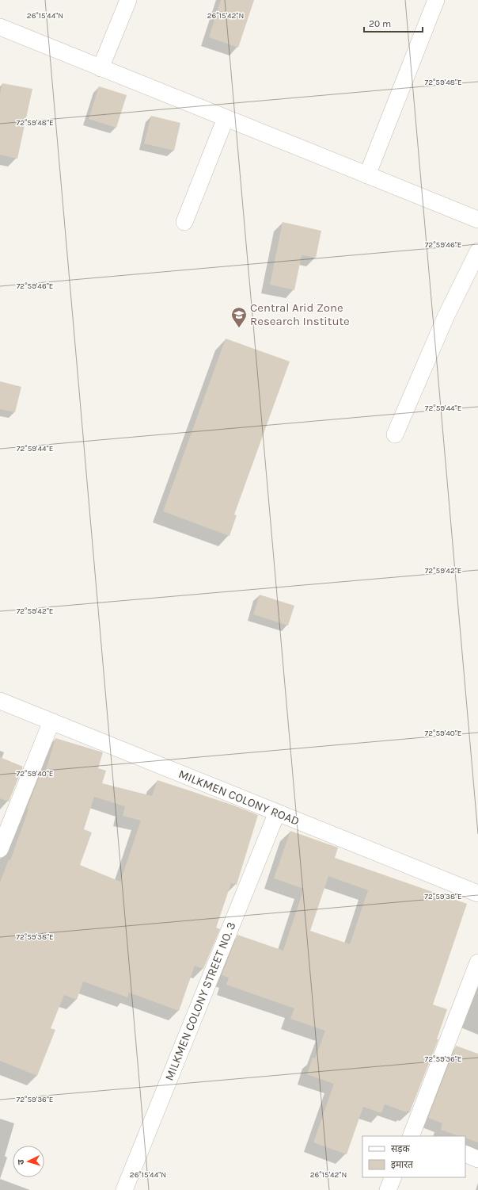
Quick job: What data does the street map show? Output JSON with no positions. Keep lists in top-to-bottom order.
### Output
{
  "streets": {
    "street": ["MILKMEN COLONY ROAD", "MILKMEN COLONY STREET NO. 3"]
  },
  "crossings": [
    ["MILKMEN COLONY ROAD", "MILKMEN COLONY STREET NO. 3"]
  ],
  "places": {
    "school or university": ["Central Arid Zone Research Institute"]
  },
  "legend": ["सड़क", "इमारत"],
  "scale_bar": "20 m",
  "north": "left",
  "coordinates": [
    "26°15'44\"N",
    "26°15'42\"N",
    "72°59'48\"E",
    "72°59'46\"E",
    "72°59'44\"E",
    "72°59'42\"E",
    "72°59'40\"E",
    "72°59'38\"E",
    "72°59'36\"E"
  ]
}
